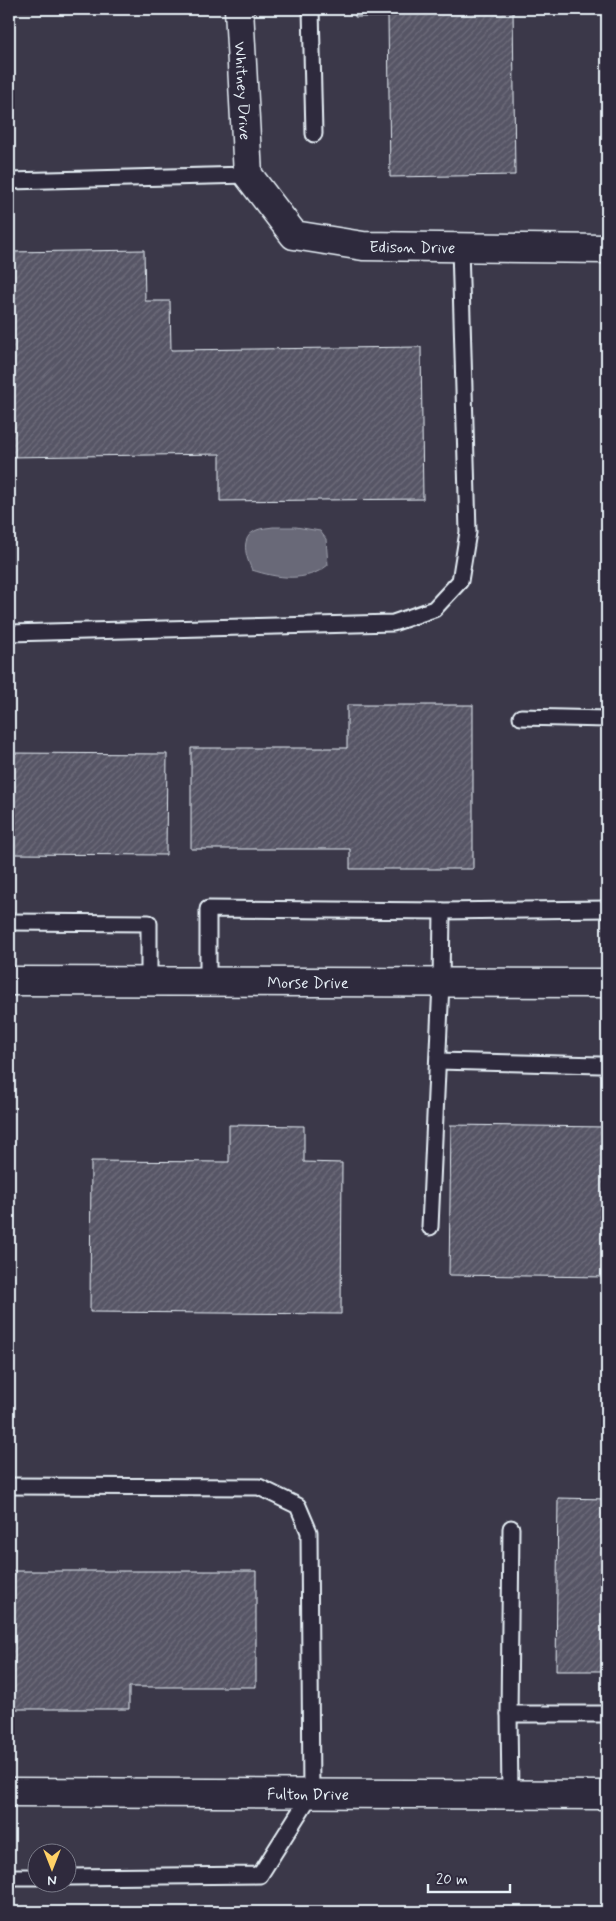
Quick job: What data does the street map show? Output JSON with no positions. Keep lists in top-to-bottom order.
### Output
{
  "streets": {
    "street": [
      "Whitney Drive",
      "Edison Drive",
      "Morse Drive",
      "Fulton Drive"
    ]
  },
  "crossings": [
    ["Whitney Drive", "Edison Drive"]
  ],
  "scale_bar": "20 m",
  "north": "bottom"
}
